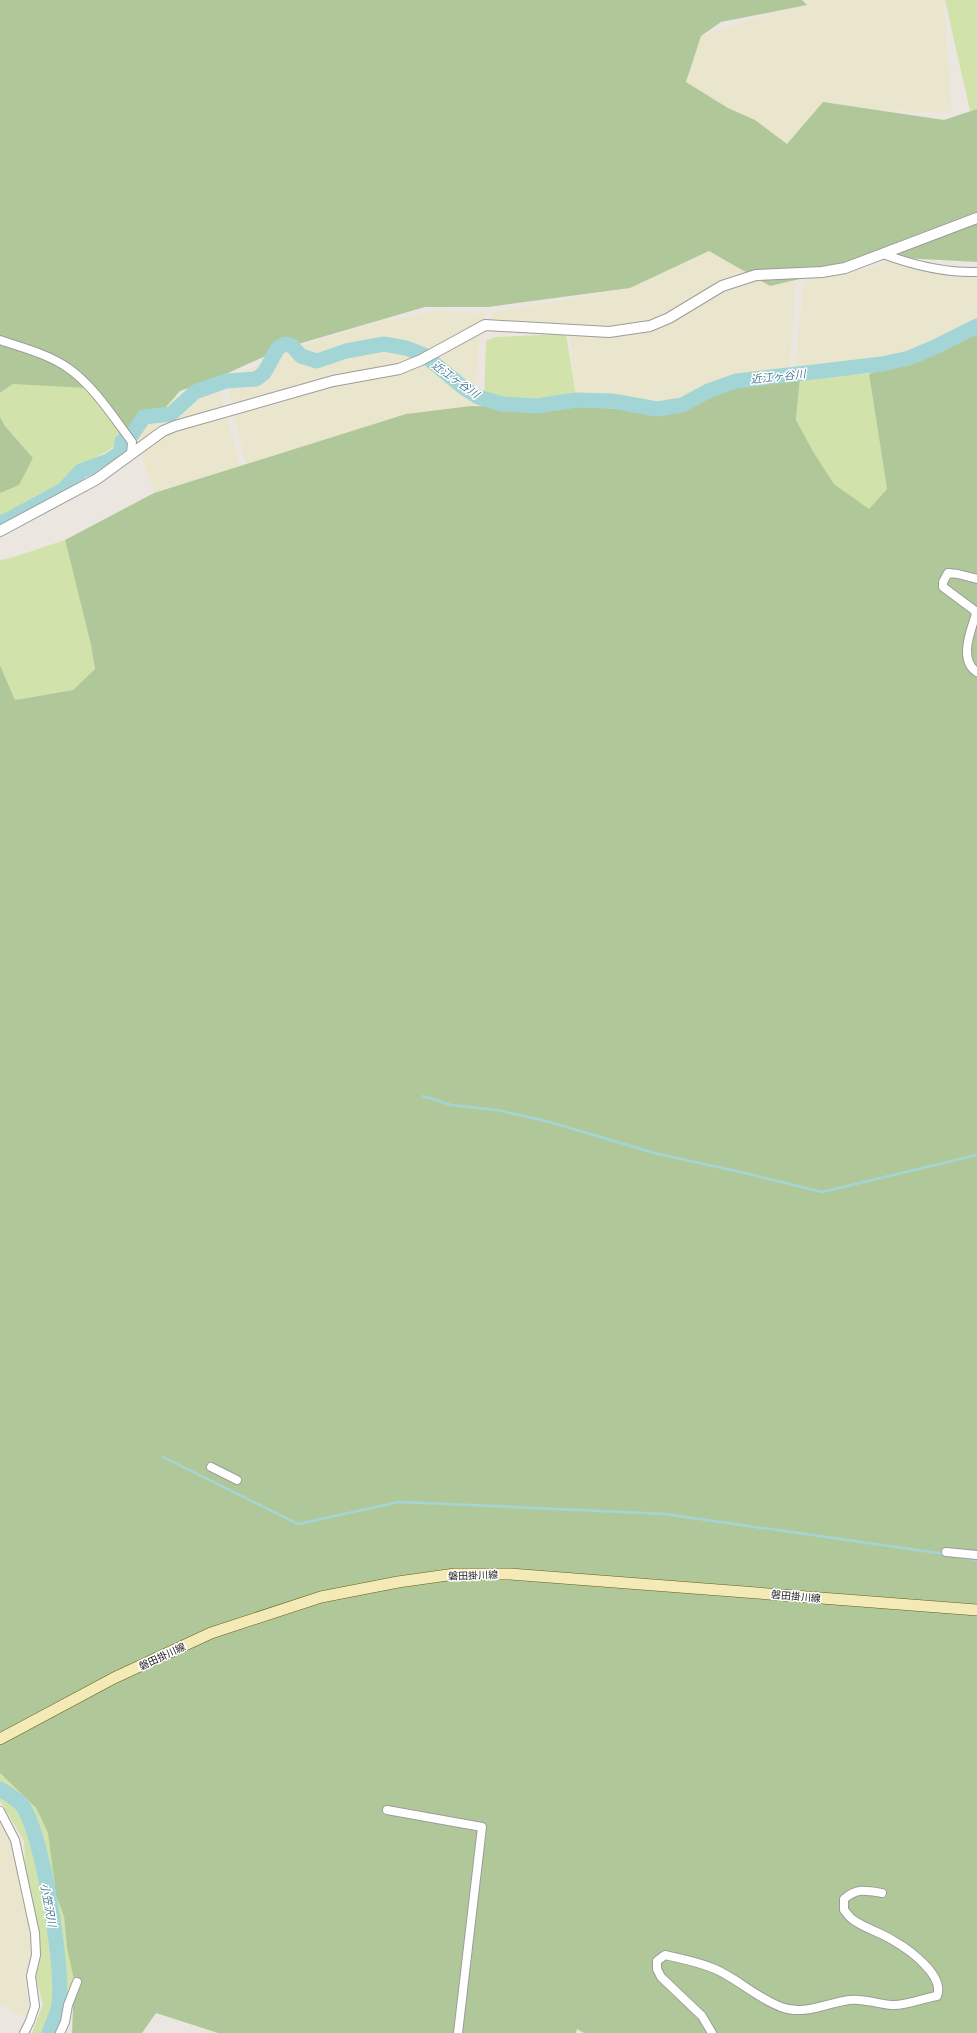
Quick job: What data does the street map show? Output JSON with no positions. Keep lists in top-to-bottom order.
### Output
{
  "streets": {
    "main road": ["磐田掛川線"]
  },
  "water": ["近江ヶ谷川", "小笠沢川"]
}
